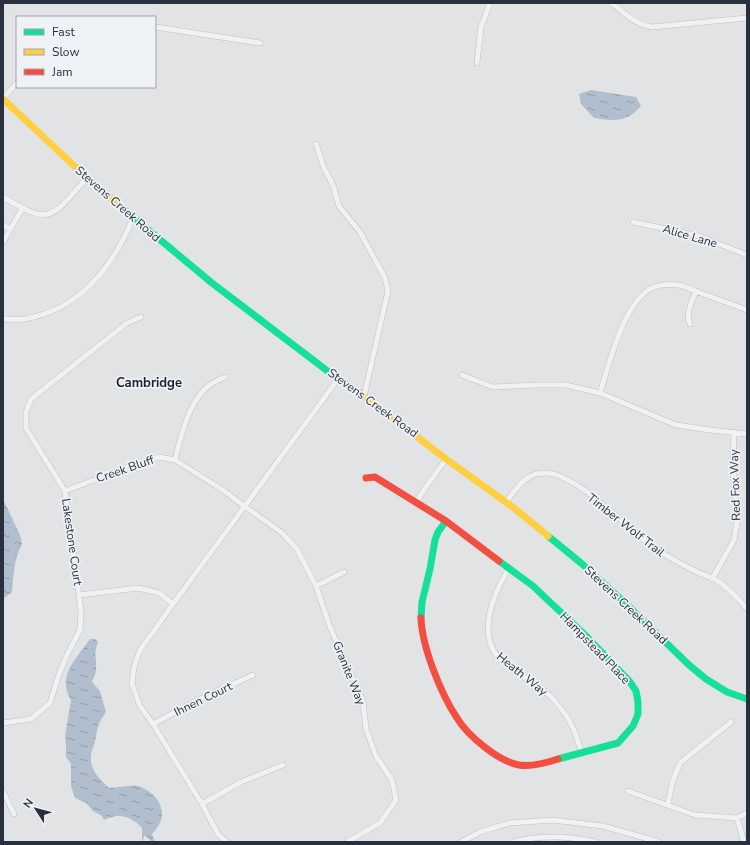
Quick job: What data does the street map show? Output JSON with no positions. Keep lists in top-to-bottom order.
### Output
{
  "streets": {
    "street": [
      "Stevens Creek Road",
      "Alice Lane",
      "Creek Bluff",
      "Red Fox Way",
      "Timber Wolf Trail",
      "Lakestone Court",
      "Hampstead Place",
      "Granite Way",
      "Heath Way",
      "Ihnen Court"
    ]
  },
  "crossings": [
    ["Stevens Creek Road", "Timber Wolf Trail"],
    ["Creek Bluff", "Lakestone Court"],
    ["Creek Bluff", "Granite Way"],
    ["Red Fox Way", "Timber Wolf Trail"],
    ["Hampstead Place", "Heath Way"]
  ],
  "districts": ["Cambridge"],
  "legend": ["Fast", "Slow", "Jam"],
  "north": "top left"
}
